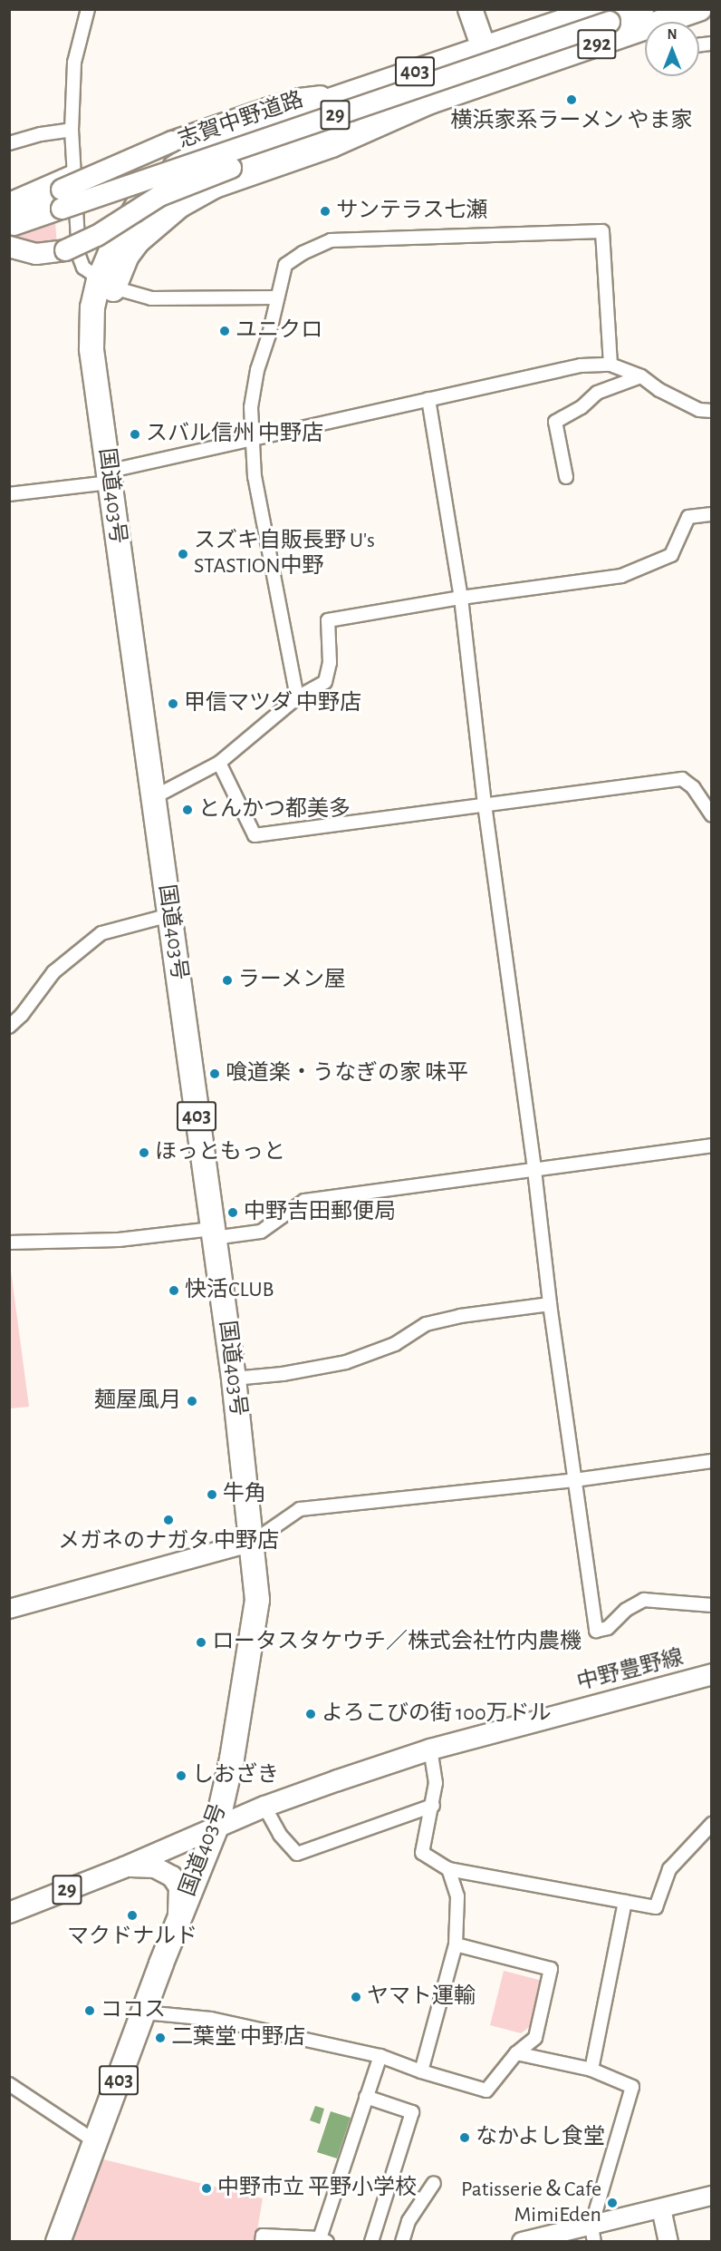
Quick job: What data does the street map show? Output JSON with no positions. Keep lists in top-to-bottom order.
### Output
{
  "streets": {
    "highway": ["292", "403", "国道403号"],
    "main road": ["29", "志賀中野道路", "中野豊野線"]
  },
  "crossings": [
    ["292", "志賀中野道路"],
    ["292", "国道403号"],
    ["29", "志賀中野道路"],
    ["29", "国道403号"],
    ["国道403号", "中野豊野線"]
  ],
  "places": [
    "横浜家系ラーメン やま家",
    "サンテラス七瀬",
    "ユニクロ",
    "スバル信州 中野店",
    "スズキ自販長野 U's STASTION中野",
    "甲信マツダ 中野店",
    "とんかつ都美多",
    "ラーメン屋",
    "喰道楽・うなぎの家 味平",
    "ほっともっと",
    "中野吉田郵便局",
    "快活CLUB",
    "麺屋風月",
    "牛角",
    "メガネのナガタ 中野店",
    "ロータスタケウチ／株式会社竹内農機",
    "よろこびの街 100万ドル",
    "しおざき",
    "マクドナルド",
    "ヤマト運輸",
    "ココス",
    "二葉堂 中野店",
    "なかよし食堂",
    "中野市立 平野小学校",
    "Patisserie＆Cafe MimiEden"
  ],
  "north": "top"
}
